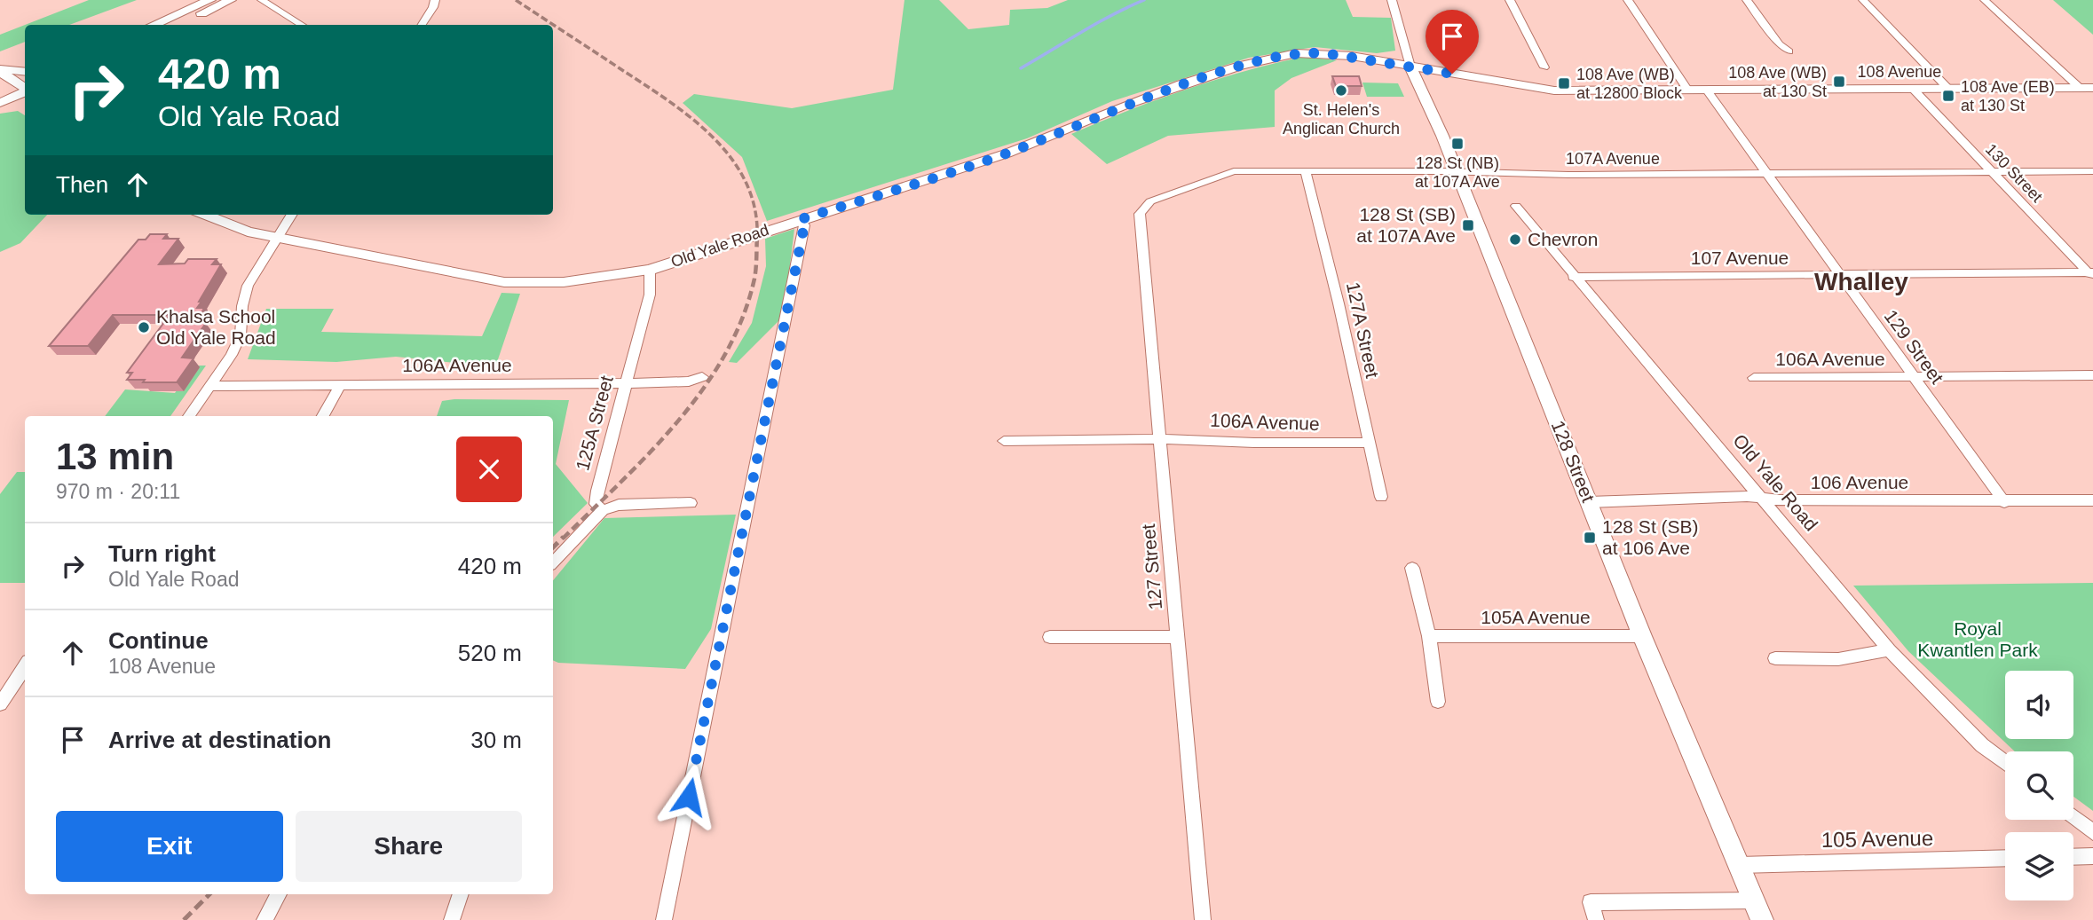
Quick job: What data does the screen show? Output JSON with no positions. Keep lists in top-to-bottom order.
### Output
{
  "streets": {
    "main road": ["108 Avenue", "Old Yale Road", "128 Street"],
    "street": [
      "107A Avenue",
      "130 Street",
      "107 Avenue",
      "127A Street",
      "129 Street",
      "106A Avenue",
      "125A Street",
      "106 Avenue",
      "127 Street",
      "105A Avenue",
      "105 Avenue"
    ]
  },
  "crossings": [
    ["108 Avenue", "130 Street"],
    ["108 Avenue", "Old Yale Road"],
    ["108 Avenue", "129 Street"],
    ["108 Avenue", "128 Street"],
    ["107A Avenue", "130 Street"],
    ["107A Avenue", "127A Street"],
    ["107A Avenue", "129 Street"],
    ["107A Avenue", "128 Street"],
    ["107A Avenue", "127 Street"],
    ["130 Street", "107 Avenue"],
    ["Old Yale Road", "107 Avenue"],
    ["Old Yale Road", "125A Street"],
    ["Old Yale Road", "128 Street"],
    ["Old Yale Road", "106 Avenue"],
    ["107 Avenue", "129 Street"],
    ["127A Street", "106A Avenue"],
    ["129 Street", "106A Avenue"],
    ["129 Street", "106 Avenue"],
    ["106A Avenue", "125A Street"],
    ["106A Avenue", "127 Street"],
    ["128 Street", "106 Avenue"],
    ["128 Street", "105A Avenue"],
    ["128 Street", "105 Avenue"]
  ],
  "districts": ["Whalley"],
  "parks": ["Royal Kwantlen Park"],
  "places": {
    "transit": [
      "108 Ave (WB) at 130 St",
      "108 Ave (WB) at 12800 Block",
      "108 Ave (EB) at 130 St",
      "128 St (NB) at 107A Ave",
      "128 St (SB) at 107A Ave",
      "128 St (SB) at 106 Ave"
    ],
    "other": ["St. Helen's Anglican Church", "Chevron", "Khalsa School Old Yale Road"]
  },
  "page": {
    "turn": ["420 m", "Old Yale Road"],
    "then": "Then",
    "heading": ["13 min", "970 m · 20:11"],
    "list": [
      {
        "name": "Turn right",
        "note": "Old Yale Road",
        "value": "420 m"
      },
      {
        "name": "Continue",
        "note": "108 Avenue",
        "value": "520 m"
      },
      {
        "name": "Arrive at destination",
        "value": "30 m"
      }
    ],
    "buttons": ["Exit", "Share"]
  }
}
